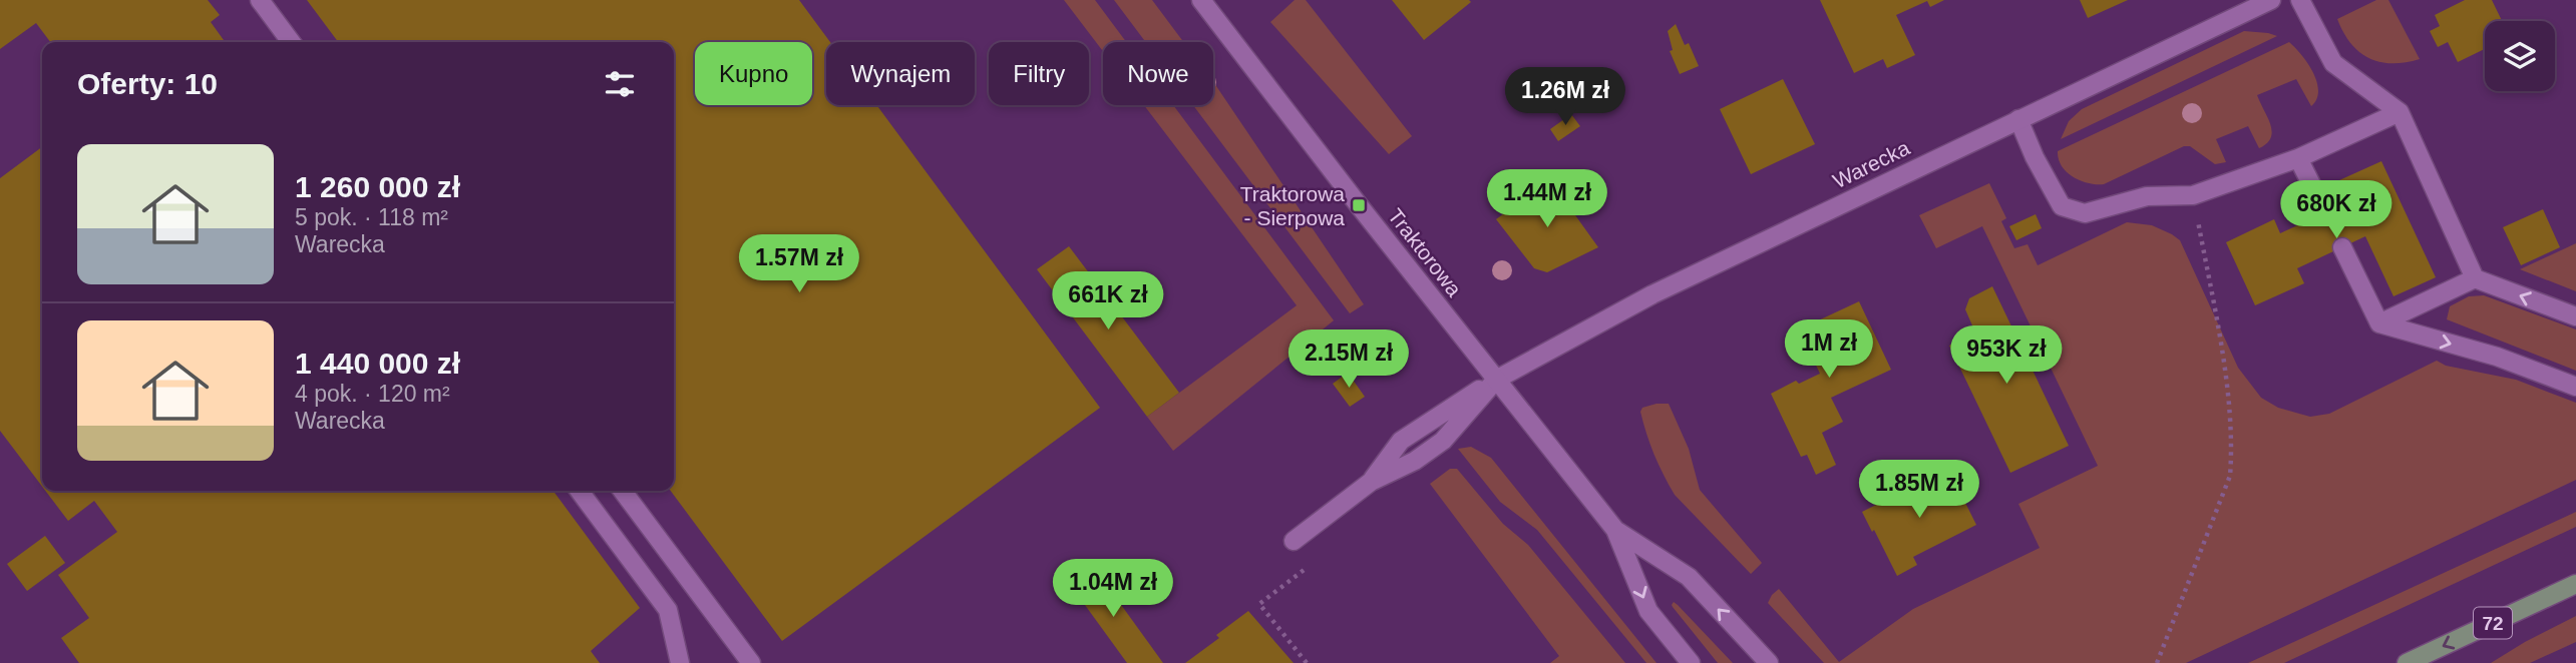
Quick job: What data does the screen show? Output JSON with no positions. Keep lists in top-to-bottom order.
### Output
{
  "streets": {
    "main road": ["72"],
    "street": ["Warecka", "Traktorowa"]
  },
  "crossings": [
    ["Warecka", "Traktorowa"]
  ],
  "places": {
    "transit": ["Traktorowa - Sierpowa"]
  },
  "page": {
    "chip": [
      "Kupno",
      "Wynajem",
      "Filtry",
      "Nowe"
    ],
    "heading": "Oferty: 10",
    "price": [
      "1.26M zł",
      "1.44M zł",
      "680K zł",
      "1.57M zł",
      "661K zł",
      "1M zł",
      "953K zł",
      "2.15M zł",
      "1.85M zł",
      "1.04M zł"
    ],
    "list": [
      {
        "name": "1 260 000 zł",
        "note": "5 pok. · 118 m² · Warecka"
      },
      {
        "name": "1 440 000 zł",
        "note": "4 pok. · 120 m² · Warecka"
      }
    ]
  }
}
